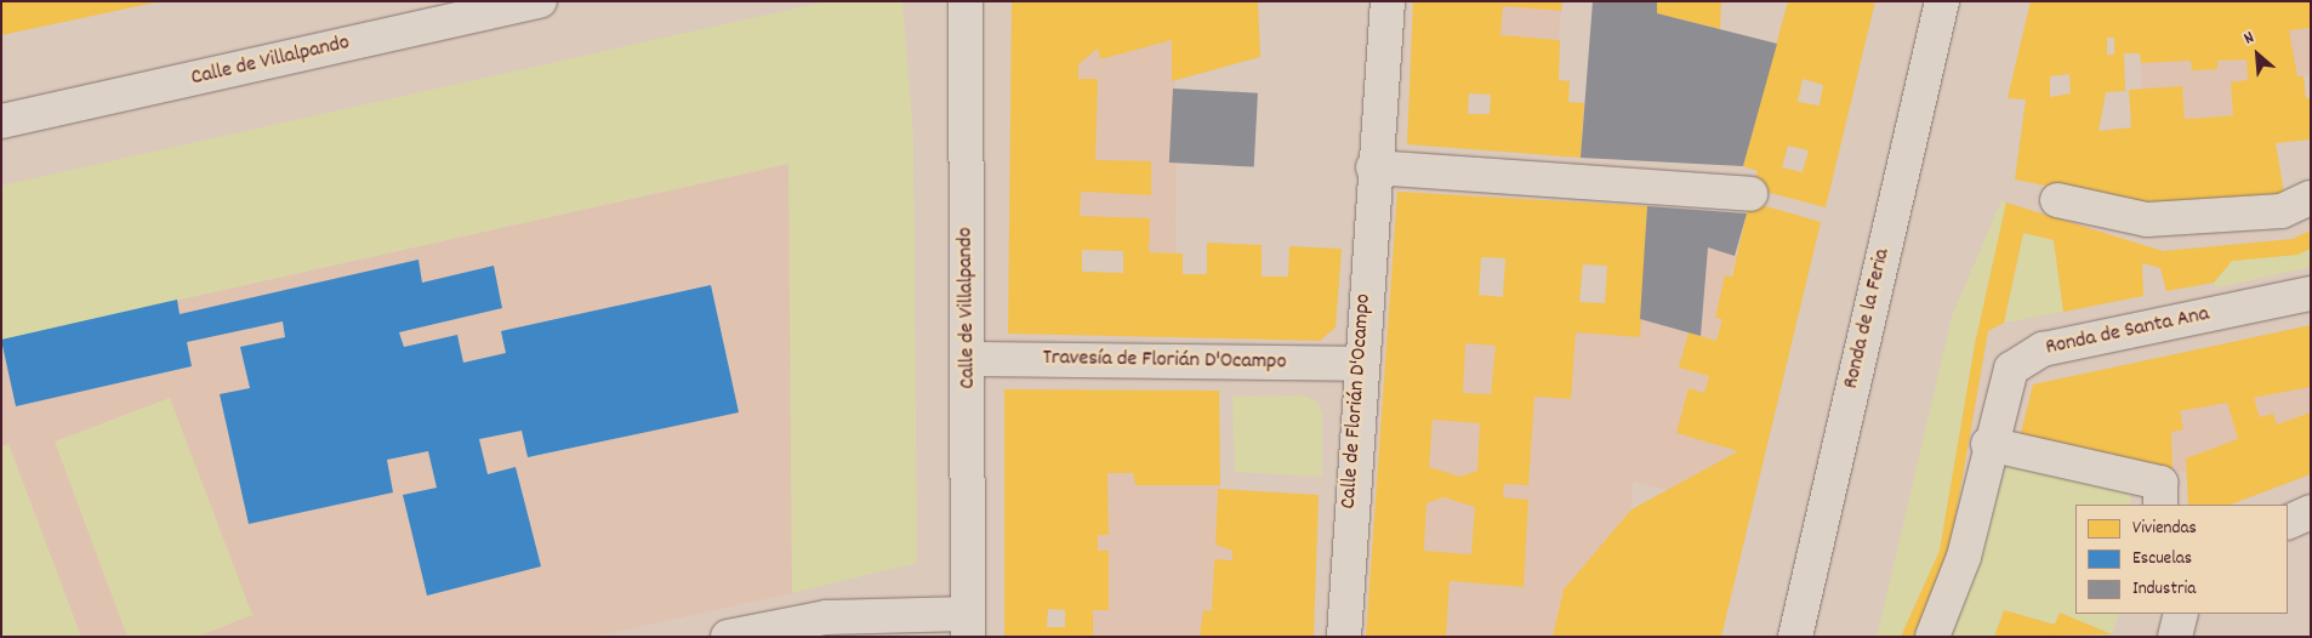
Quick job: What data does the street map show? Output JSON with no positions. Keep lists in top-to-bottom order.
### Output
{
  "streets": {
    "street": [
      "Calle de Villalpando",
      "Ronda de la Feria",
      "Ronda de Santa Ana",
      "Travesía de Florián D'Ocampo",
      "Calle de Florián D'Ocampo"
    ]
  },
  "crossings": [
    ["Calle de Villalpando", "Travesía de Florián D'Ocampo"],
    ["Travesía de Florián D'Ocampo", "Calle de Florián D'Ocampo"]
  ],
  "legend": ["Viviendas", "Escuelas", "Industria"],
  "north": "top left"
}
